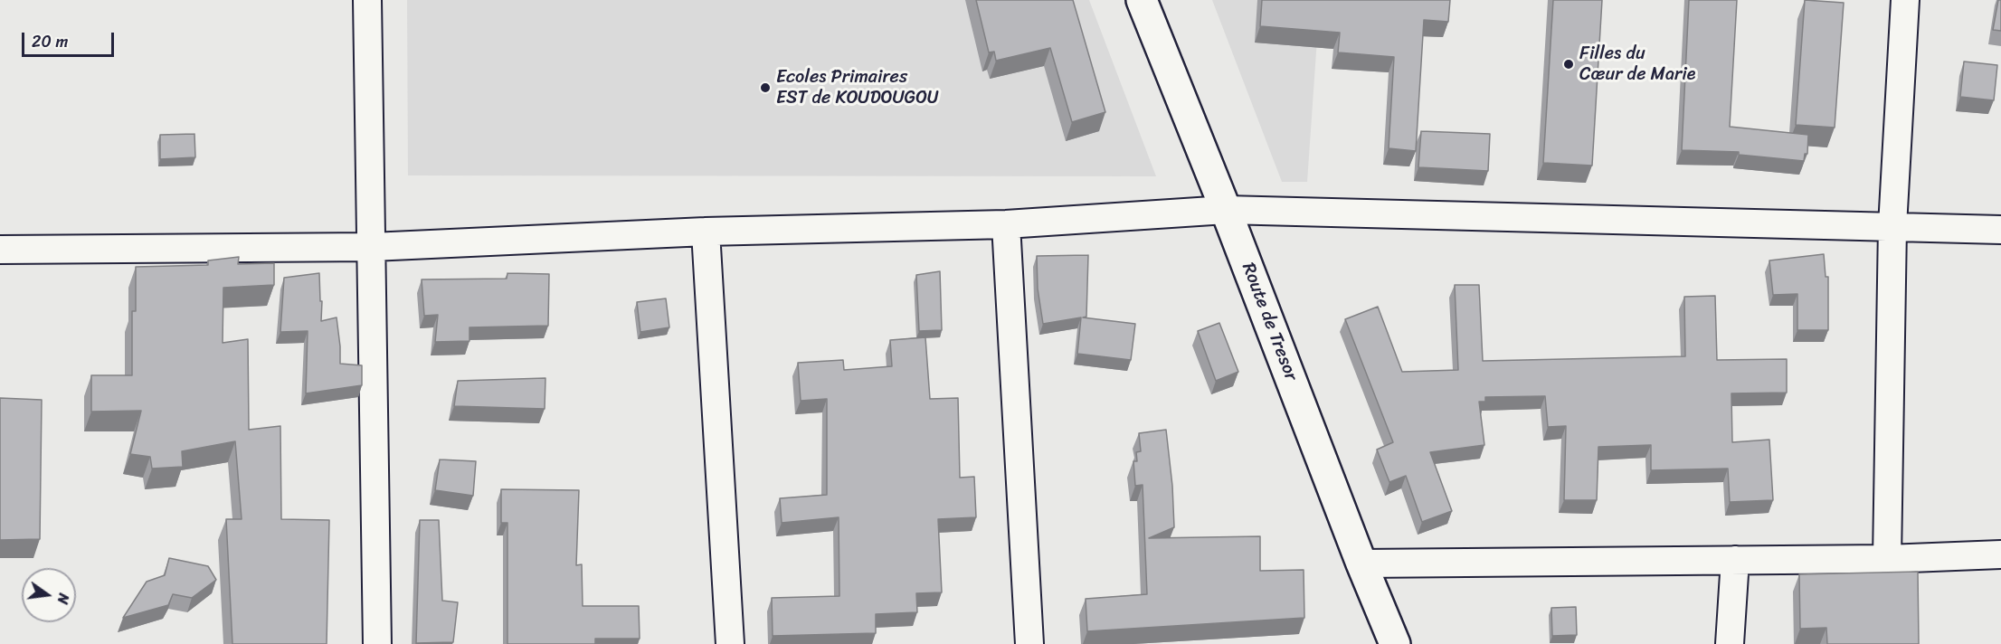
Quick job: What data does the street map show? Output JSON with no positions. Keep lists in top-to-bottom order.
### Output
{
  "streets": {
    "street": ["Route de Tresor"]
  },
  "places": ["Filles du Cœur de Marie", "Ecoles Primaires EST de KOUDOUGOU"],
  "scale_bar": "20 m",
  "north": "right"
}
